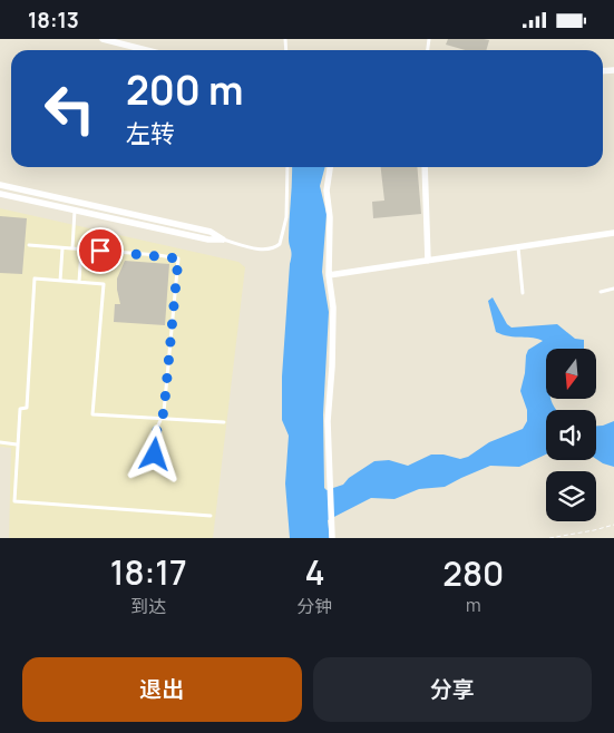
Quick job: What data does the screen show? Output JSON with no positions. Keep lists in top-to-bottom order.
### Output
{
  "north": "bottom",
  "page": {
    "status": "18:13",
    "turn": ["200 m", "左转"],
    "eta": [
      "18:17",
      "到达",
      "4",
      "分钟",
      "280",
      "m"
    ],
    "buttons": ["退出", "分享"]
  }
}
